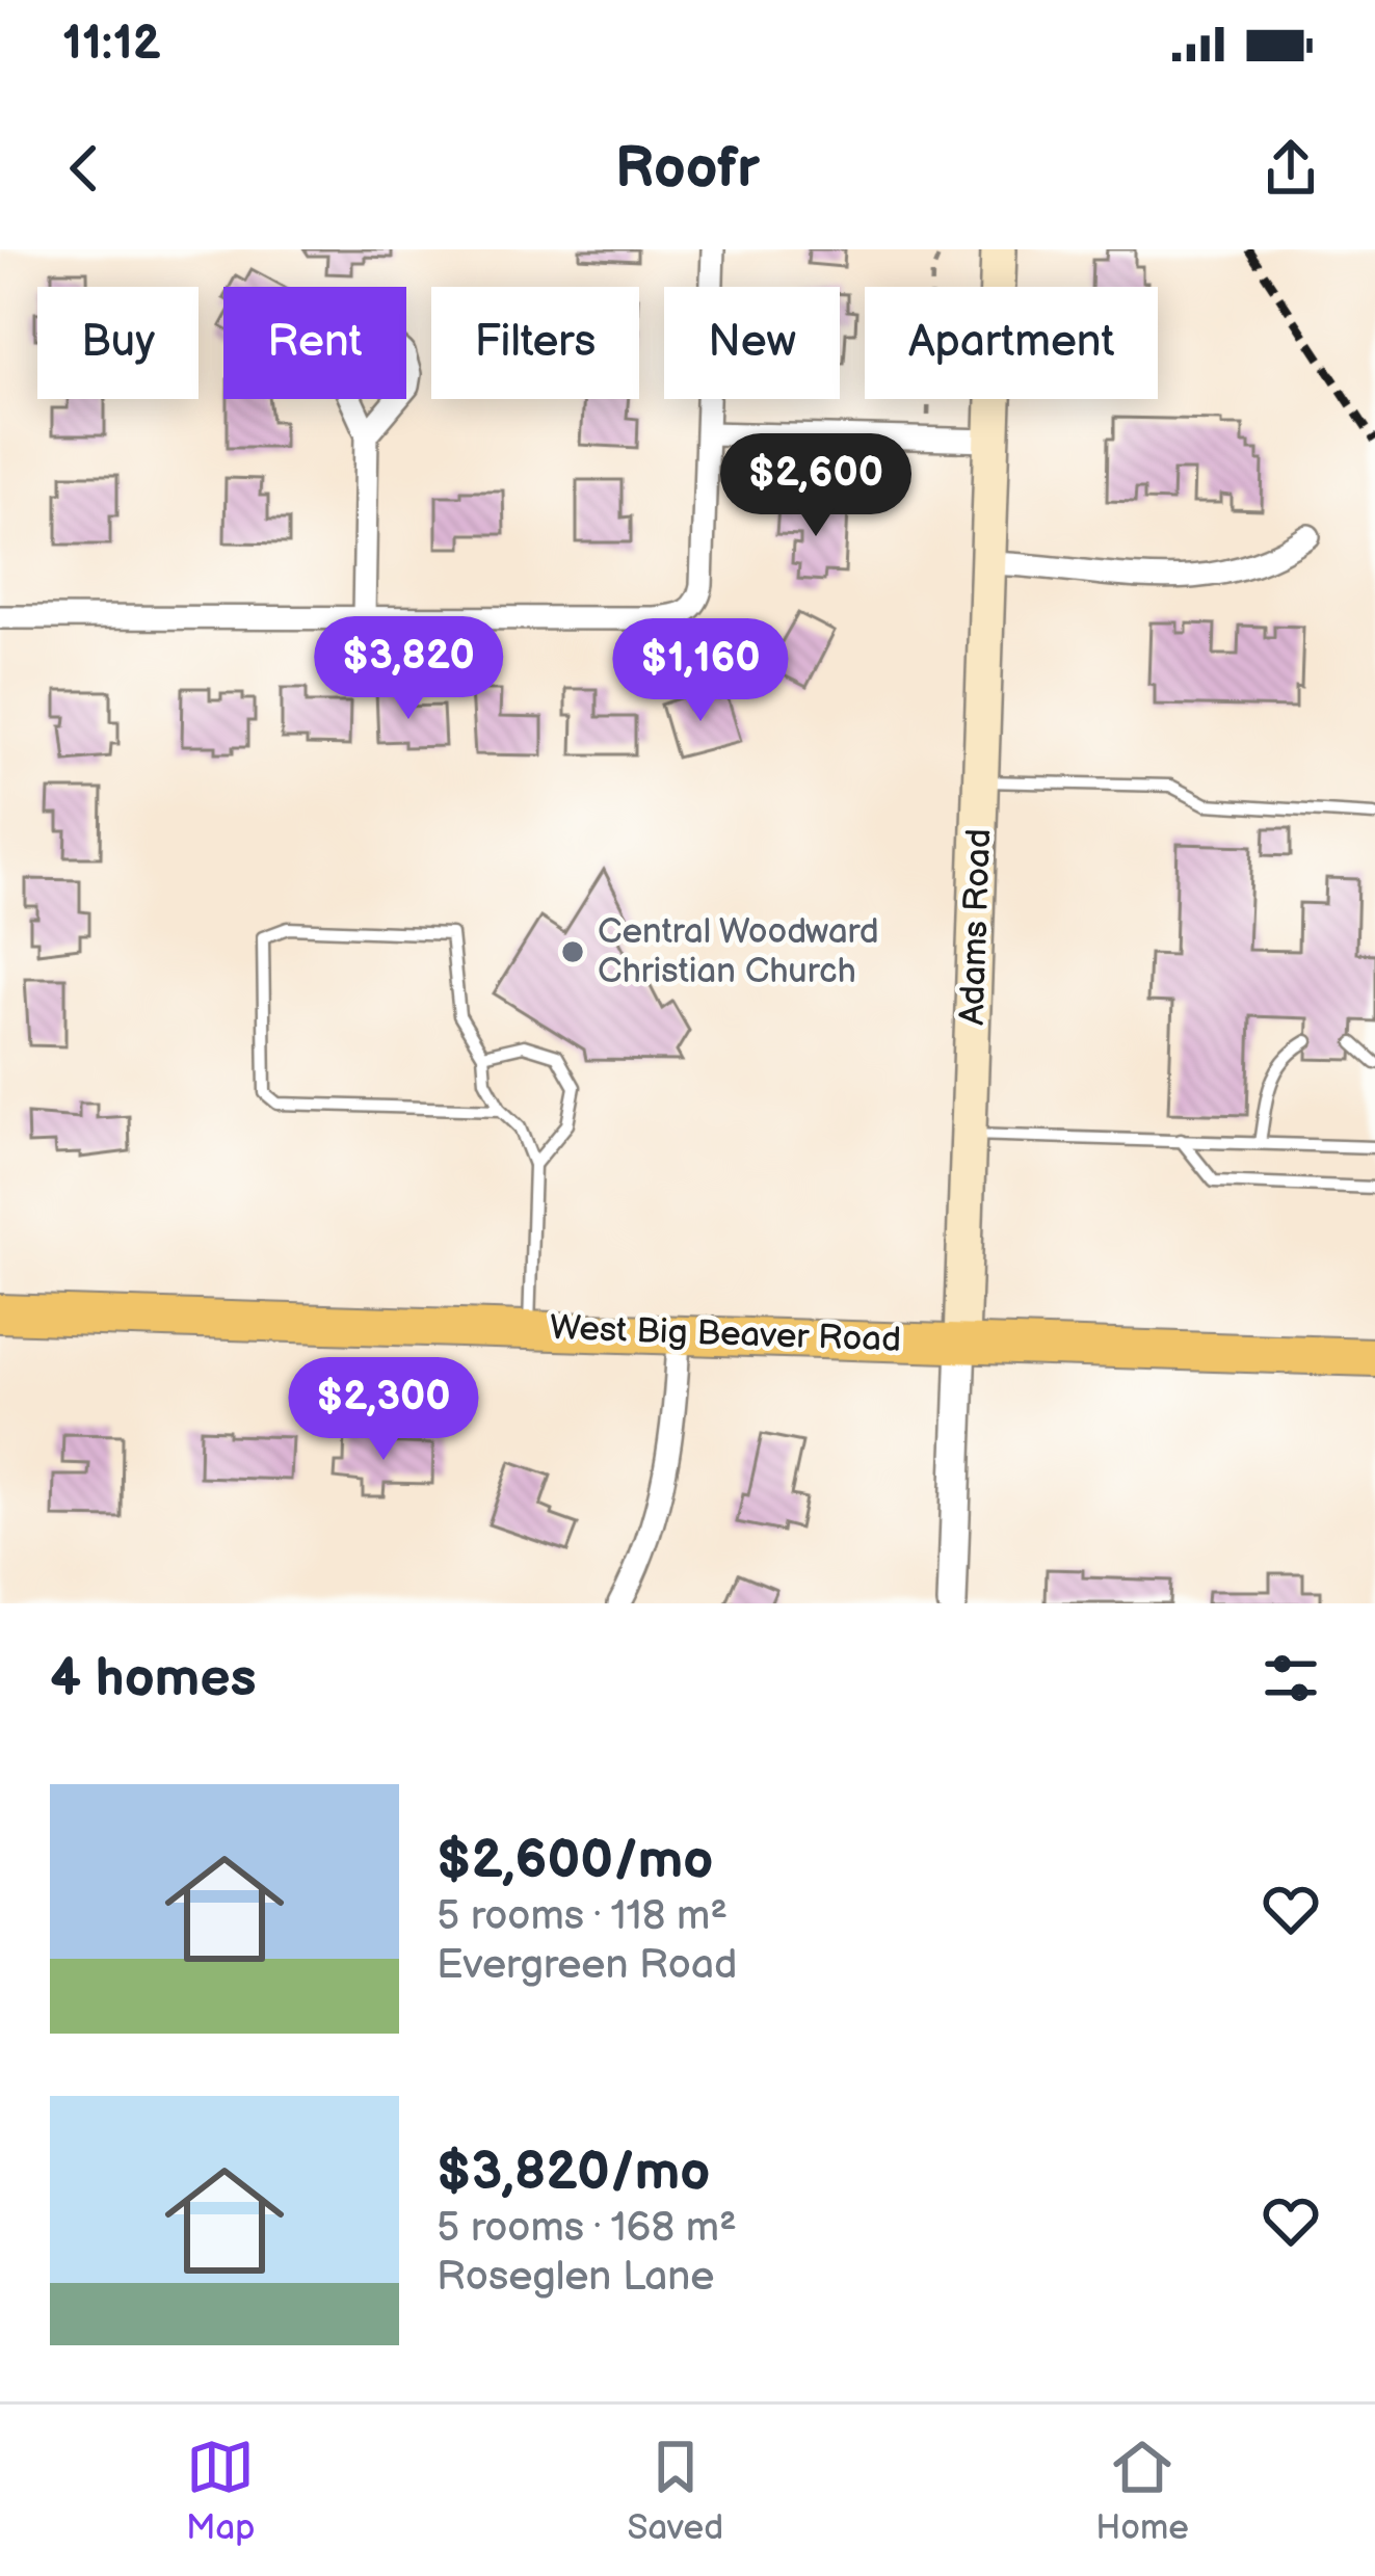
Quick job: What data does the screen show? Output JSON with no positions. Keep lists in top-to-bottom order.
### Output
{
  "streets": {
    "main road": ["Adams Road", "West Big Beaver Road"]
  },
  "crossings": [
    ["Adams Road", "West Big Beaver Road"]
  ],
  "places": ["Central Woodward Christian Church"],
  "page": {
    "status": "11:12",
    "header": "Roofr",
    "chip": [
      "Buy",
      "Rent",
      "Filters",
      "New",
      "Apartment"
    ],
    "price": [
      "$2,600",
      "$3,820",
      "$1,160",
      "$2,300"
    ],
    "heading": "4 homes",
    "list": [
      {
        "name": "$2,600/mo",
        "note": "5 rooms · 118 m² · Evergreen Road"
      },
      {
        "name": "$3,820/mo",
        "note": "5 rooms · 168 m² · Roseglen Lane"
      }
    ],
    "tabs": ["Map", "Saved", "Home"]
  }
}
